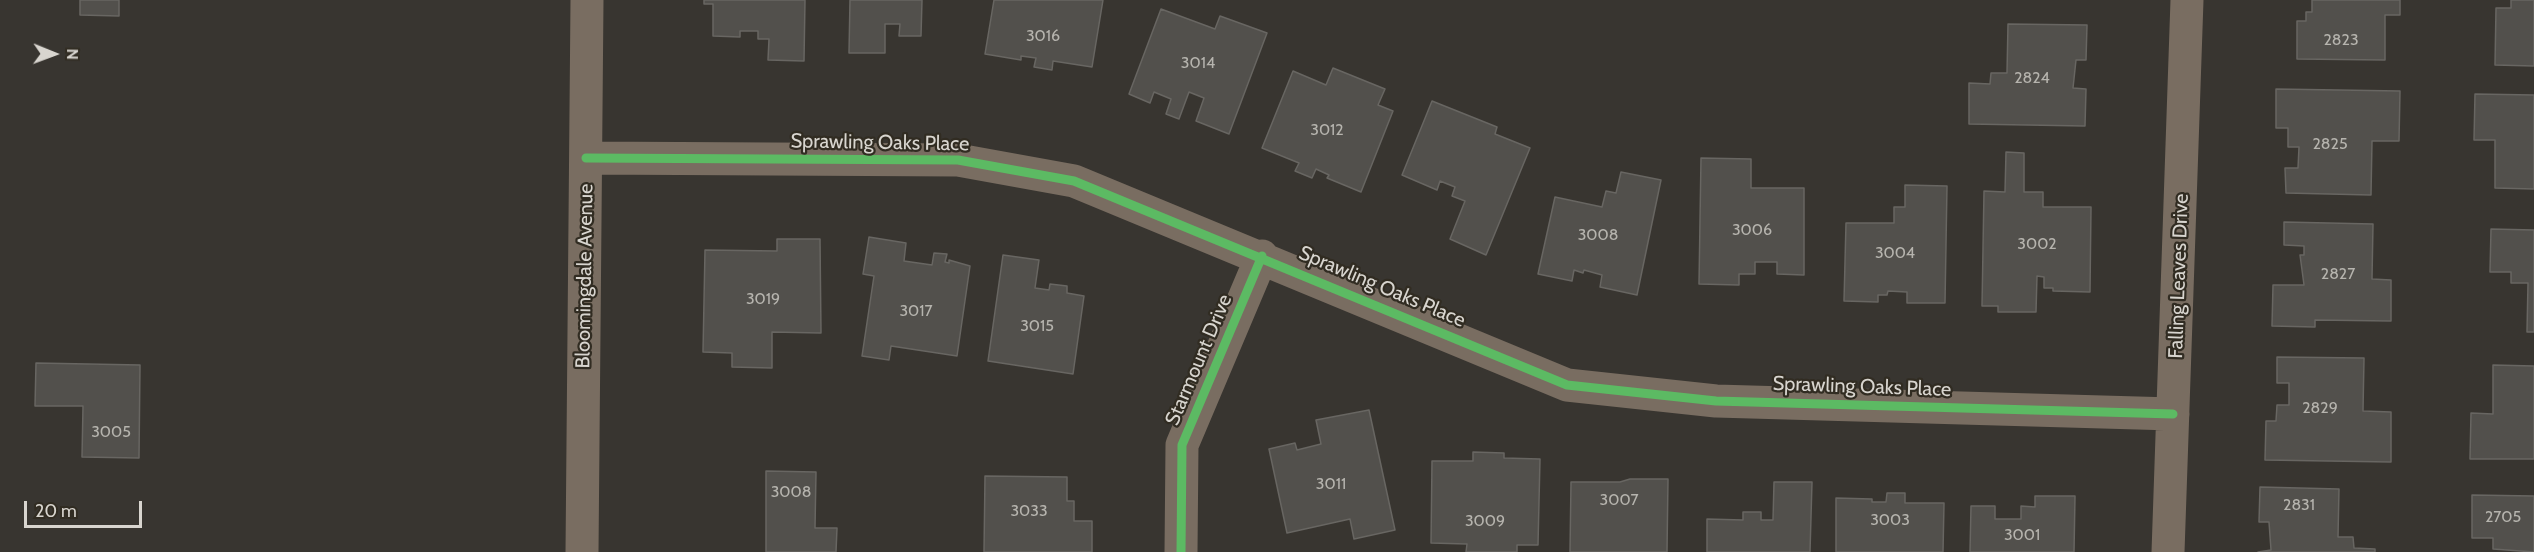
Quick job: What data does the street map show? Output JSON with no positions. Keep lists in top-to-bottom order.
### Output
{
  "streets": {
    "street": [
      "Sprawling Oaks Place",
      "Bloomingdale Avenue",
      "Falling Leaves Drive",
      "Starmount Drive"
    ]
  },
  "crossings": [
    ["Sprawling Oaks Place", "Bloomingdale Avenue"],
    ["Sprawling Oaks Place", "Falling Leaves Drive"],
    ["Sprawling Oaks Place", "Starmount Drive"]
  ],
  "house_numbers": [
    "3016",
    "2823",
    "3014",
    "2824",
    "3012",
    "2825",
    "3006",
    "3008",
    "3002",
    "3004",
    "2827",
    "3019",
    "3017",
    "3015",
    "2829",
    "3005",
    "3011",
    "3008",
    "3007",
    "2831",
    "3033",
    "2705",
    "3003",
    "3009",
    "3001"
  ],
  "scale_bar": "20 m",
  "north": "right"
}
